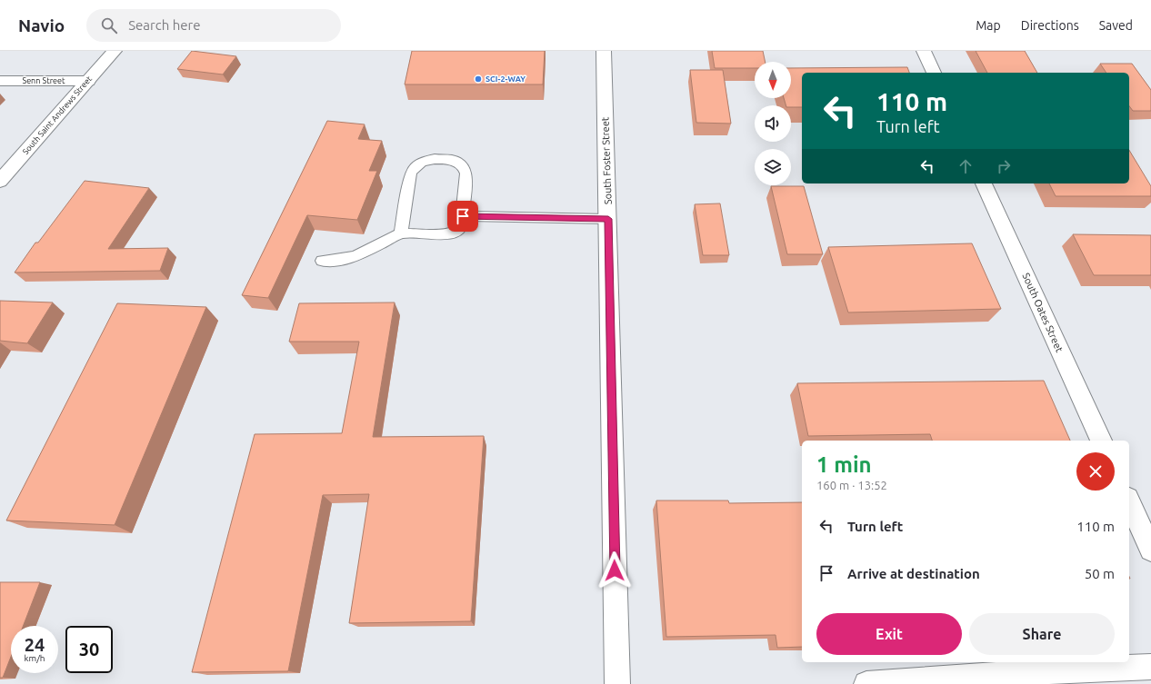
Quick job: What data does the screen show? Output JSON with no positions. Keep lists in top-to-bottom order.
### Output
{
  "streets": {
    "street": [
      "Senn Street",
      "South Saint Andrews Street",
      "South Foster Street",
      "South Oates Street"
    ]
  },
  "crossings": [
    ["Senn Street", "South Saint Andrews Street"]
  ],
  "places": ["SCI-2-WAY"],
  "north": "bottom",
  "page": {
    "header": "Navio",
    "search": "Search here",
    "nav": ["Map", "Directions", "Saved"],
    "turn": ["110 m", "Turn left"],
    "heading": ["1 min", "160 m · 13:52"],
    "list": [
      {
        "name": "Turn left",
        "value": "110 m"
      },
      {
        "name": "Arrive at destination",
        "value": "50 m"
      }
    ],
    "buttons": ["Exit", "Share"],
    "speed": "24 km/h",
    "limit": "30"
  }
}
